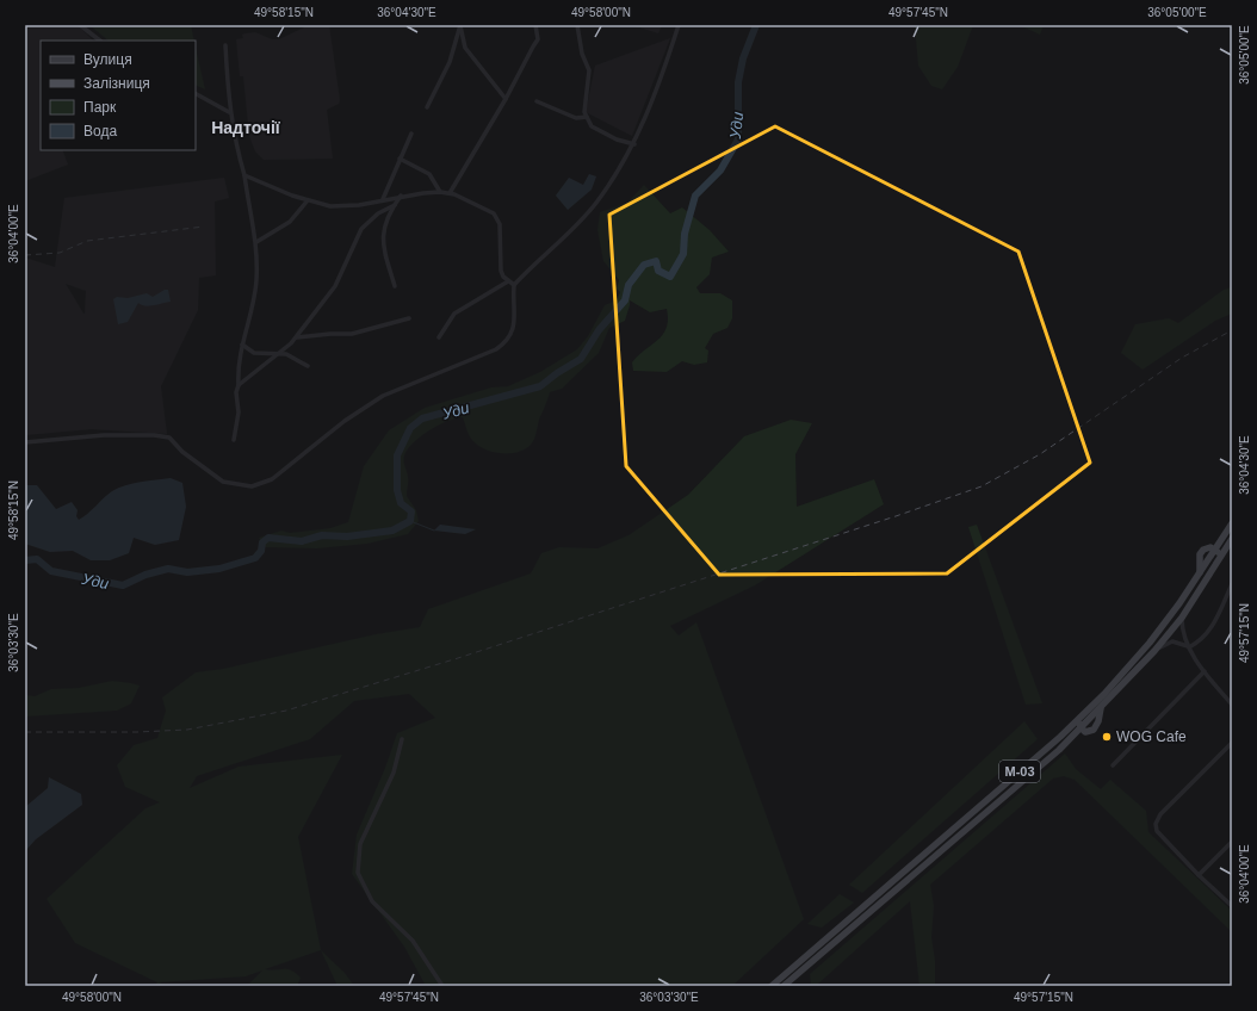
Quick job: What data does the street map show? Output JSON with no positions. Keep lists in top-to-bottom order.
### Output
{
  "streets": {
    "highway": ["М-03"]
  },
  "districts": ["Надточії"],
  "water": ["Уди"],
  "places": ["WOG Cafe"],
  "legend": [
    "Вулиця",
    "Залізниця",
    "Парк",
    "Вода"
  ],
  "coordinates": [
    "49°58'15\"N",
    "36°04'30\"E",
    "49°58'00\"N",
    "49°57'45\"N",
    "36°05'00\"E",
    "36°04'00\"E",
    "49°57'15\"N",
    "36°03'30\"E"
  ]
}
